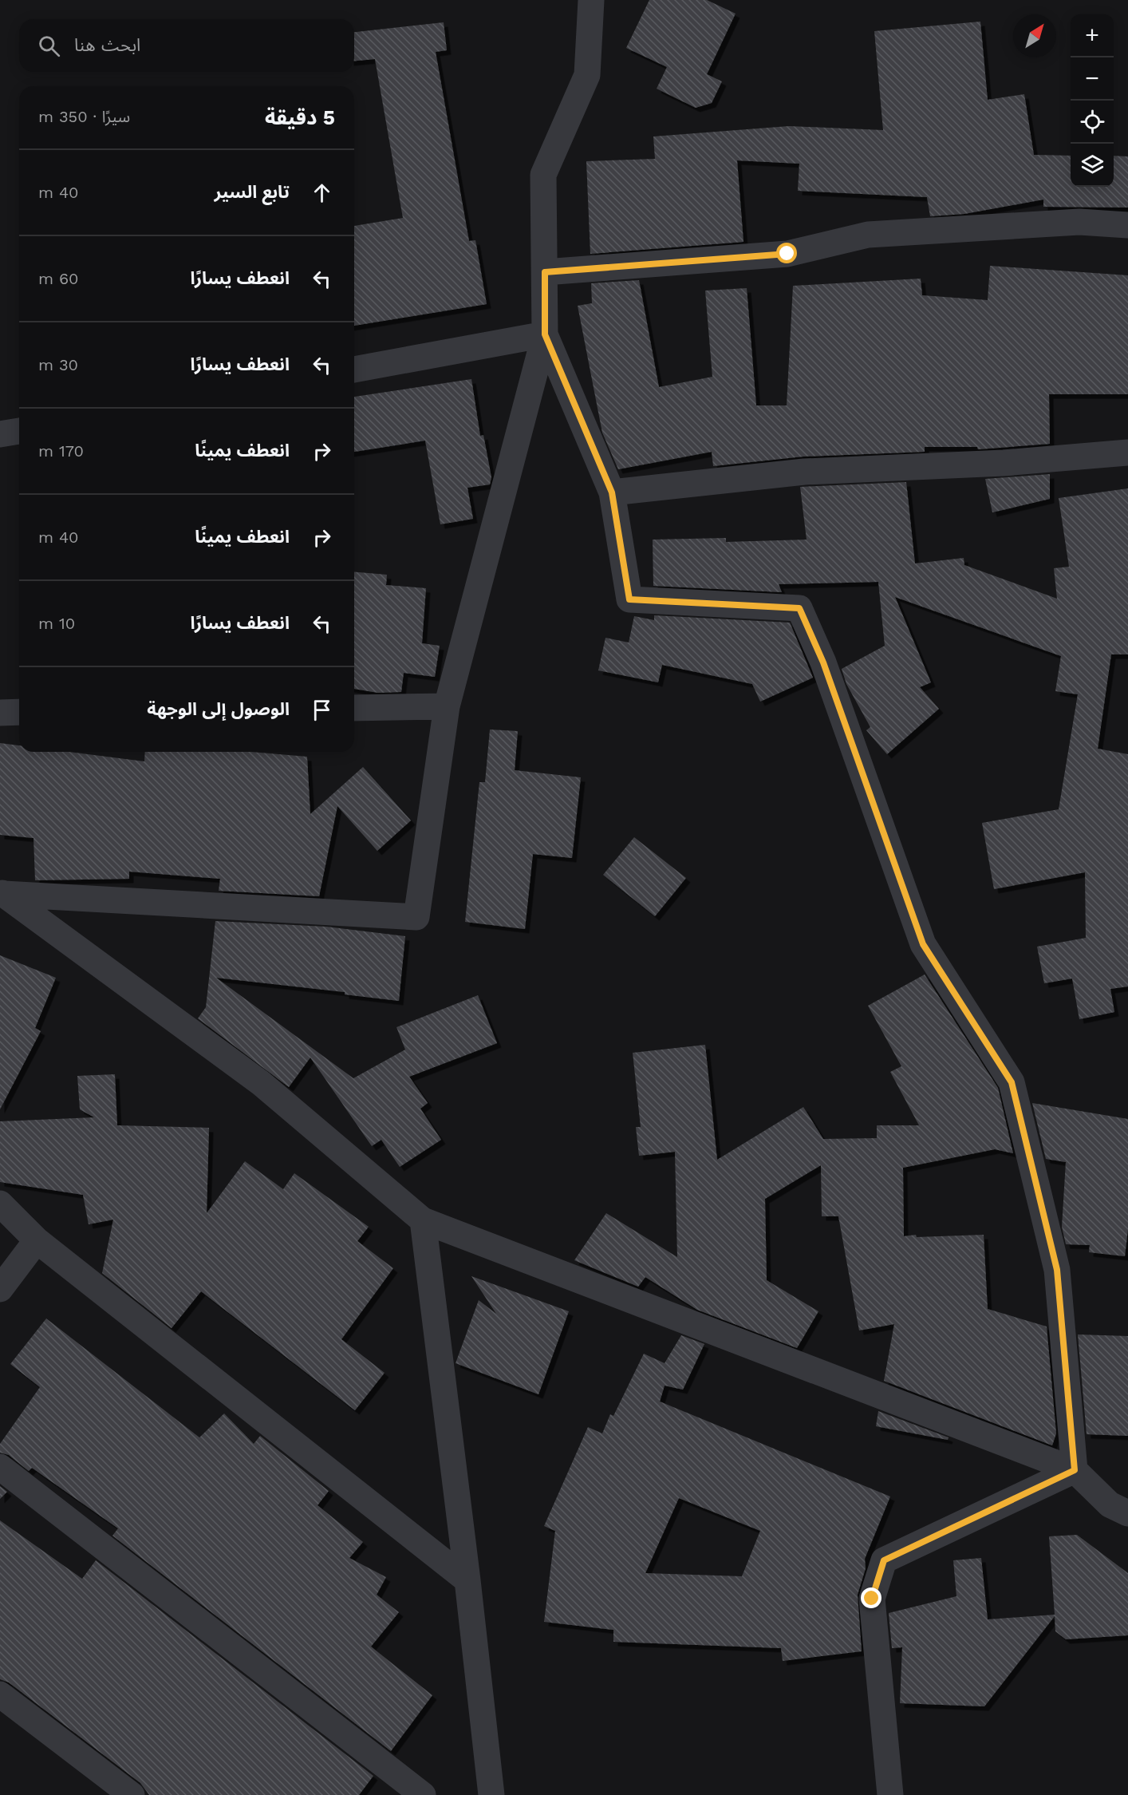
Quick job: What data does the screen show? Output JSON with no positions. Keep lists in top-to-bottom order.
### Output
{
  "north": "top right",
  "page": {
    "map_buttons": ["+", "−"],
    "search": "ابحث هنا",
    "heading": ["5 دقيقة", "سيرًا · 350 m"],
    "list": [
      ["تابع السير", "40 m"],
      ["انعطف يسارًا", "60 m"],
      ["انعطف يسارًا", "30 m"],
      ["انعطف يمينًا", "170 m"],
      ["انعطف يمينًا", "40 m"],
      ["انعطف يسارًا", "10 m"],
      "الوصول إلى الوجهة"
    ]
  }
}
